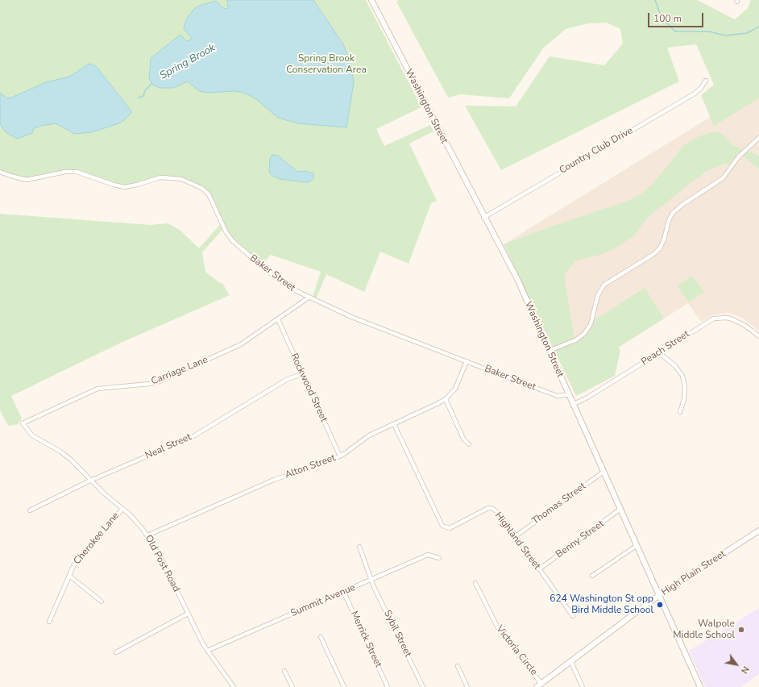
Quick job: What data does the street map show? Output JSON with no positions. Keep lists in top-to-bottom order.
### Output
{
  "streets": {
    "main road": ["Washington Street", "High Plain Street"],
    "street": [
      "Country Club Drive",
      "Baker Street",
      "Peach Street",
      "Carriage Lane",
      "Rockwood Street",
      "Neal Street",
      "Alton Street",
      "Thomas Street",
      "Cherokee Lane",
      "Benny Street",
      "Highland Street",
      "Old Post Road",
      "Summit Avenue",
      "Sybil Street",
      "Merrick Street",
      "Victoria Circle"
    ]
  },
  "crossings": [
    ["Washington Street", "Country Club Drive"],
    ["Washington Street", "Baker Street"],
    ["Washington Street", "Peach Street"],
    ["Washington Street", "Thomas Street"],
    ["Washington Street", "Benny Street"],
    ["Washington Street", "High Plain Street"],
    ["Baker Street", "Carriage Lane"],
    ["Baker Street", "Alton Street"],
    ["Carriage Lane", "Rockwood Street"],
    ["Carriage Lane", "Old Post Road"],
    ["Rockwood Street", "Neal Street"],
    ["Rockwood Street", "Alton Street"],
    ["Neal Street", "Old Post Road"],
    ["Alton Street", "Highland Street"],
    ["Alton Street", "Old Post Road"],
    ["Thomas Street", "Highland Street"],
    ["Cherokee Lane", "Old Post Road"],
    ["Benny Street", "Highland Street"],
    ["Old Post Road", "Summit Avenue"],
    ["High Plain Street", "Victoria Circle"],
    ["Summit Avenue", "Sybil Street"],
    ["Summit Avenue", "Merrick Street"]
  ],
  "water": ["Spring Brook"],
  "parks": ["Spring Brook Conservation Area"],
  "places": ["624 Washington St opp Bird Middle School", "Walpole Middle School"],
  "scale_bar": "100 m",
  "north": "bottom right"
}
